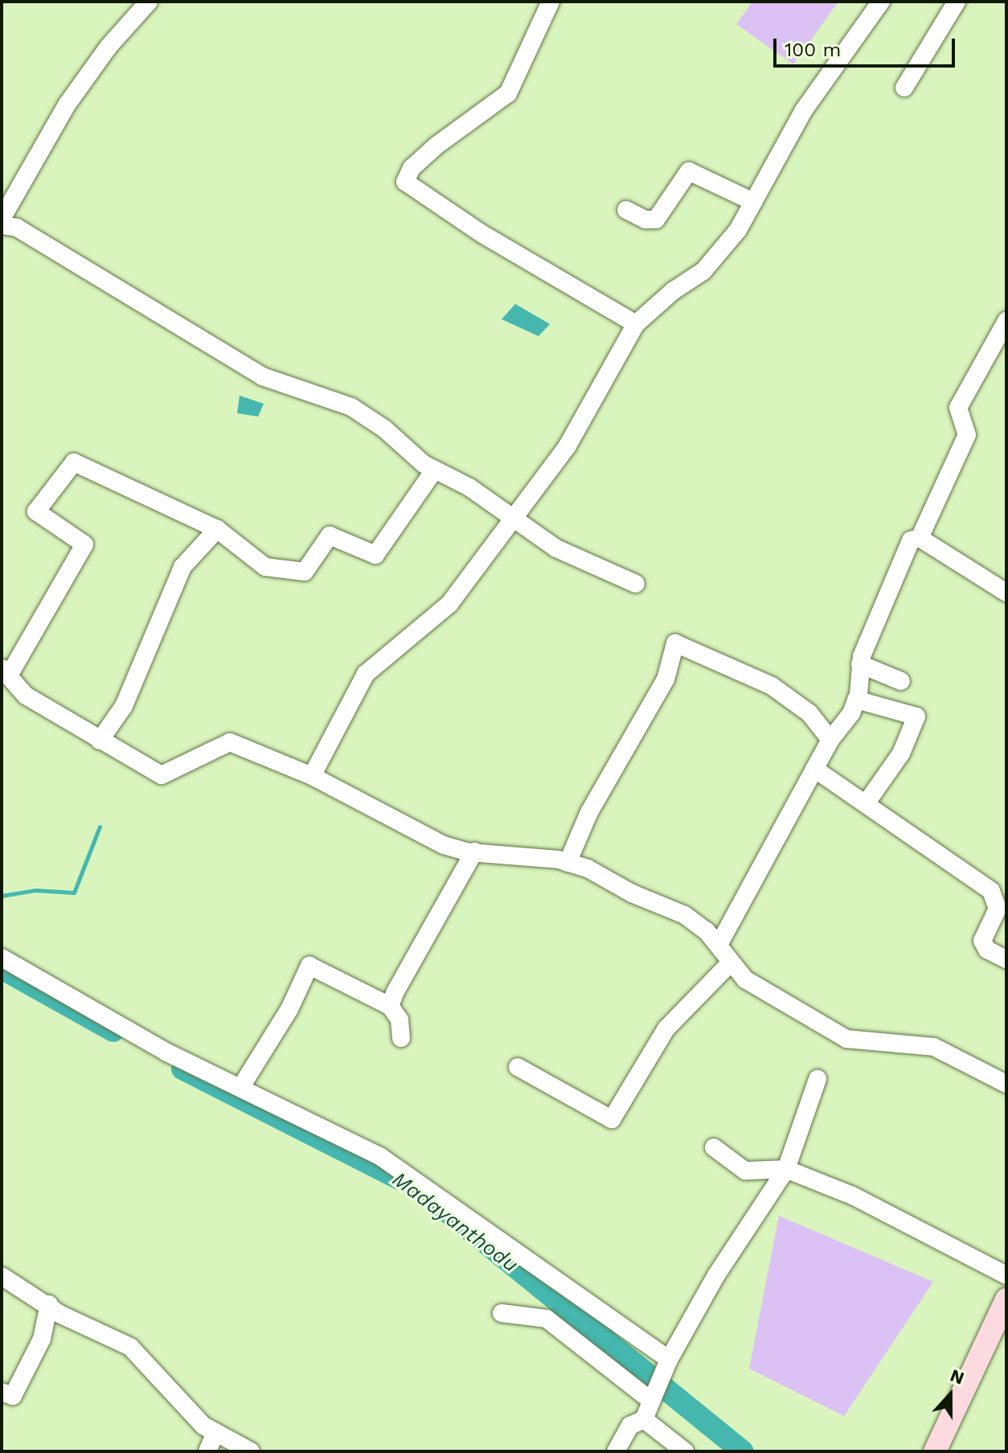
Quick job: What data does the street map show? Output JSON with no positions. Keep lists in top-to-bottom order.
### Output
{
  "water": ["Madayanthodu"],
  "scale_bar": "100 m",
  "north": "top"
}
